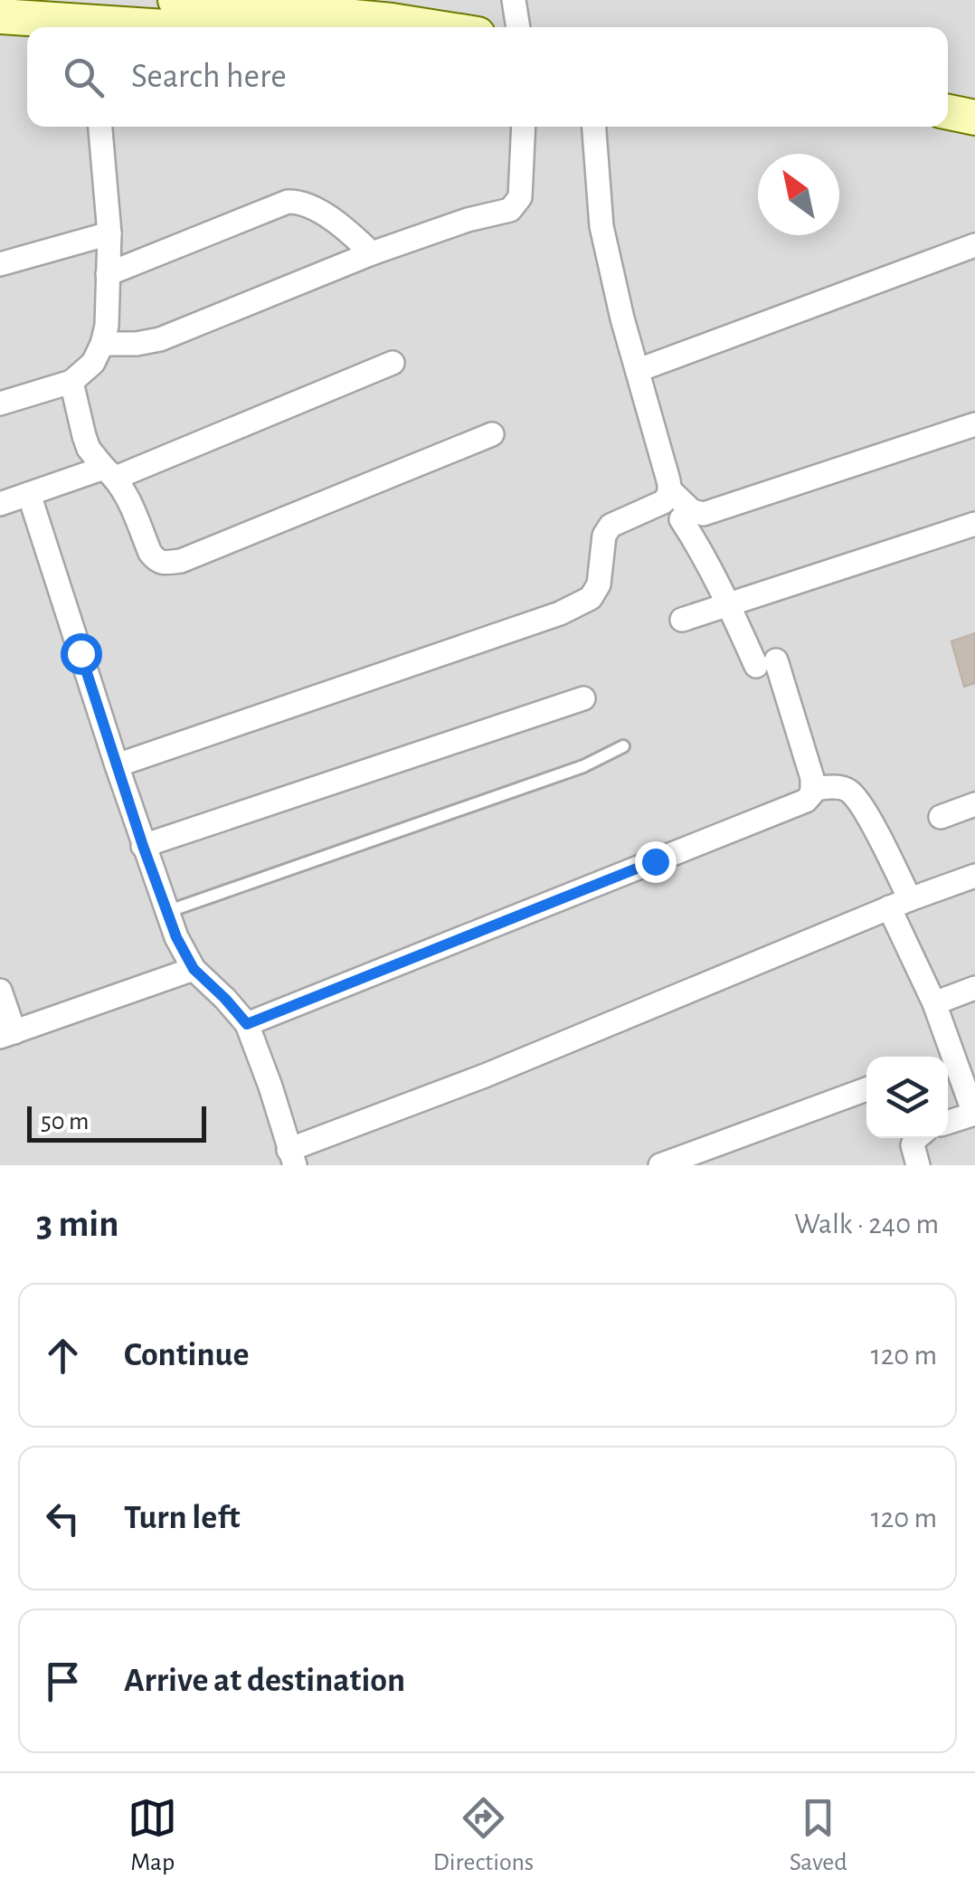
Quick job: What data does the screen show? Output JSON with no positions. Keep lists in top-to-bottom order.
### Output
{
  "scale_bar": "50 m",
  "north": "top left",
  "page": {
    "search": "Search here",
    "scale": "50 m",
    "heading": ["3 min", "Walk · 240 m"],
    "list": [
      ["Continue", "120 m"],
      ["Turn left", "120 m"],
      "Arrive at destination"
    ],
    "nav": ["Map", "Directions", "Saved"]
  }
}
